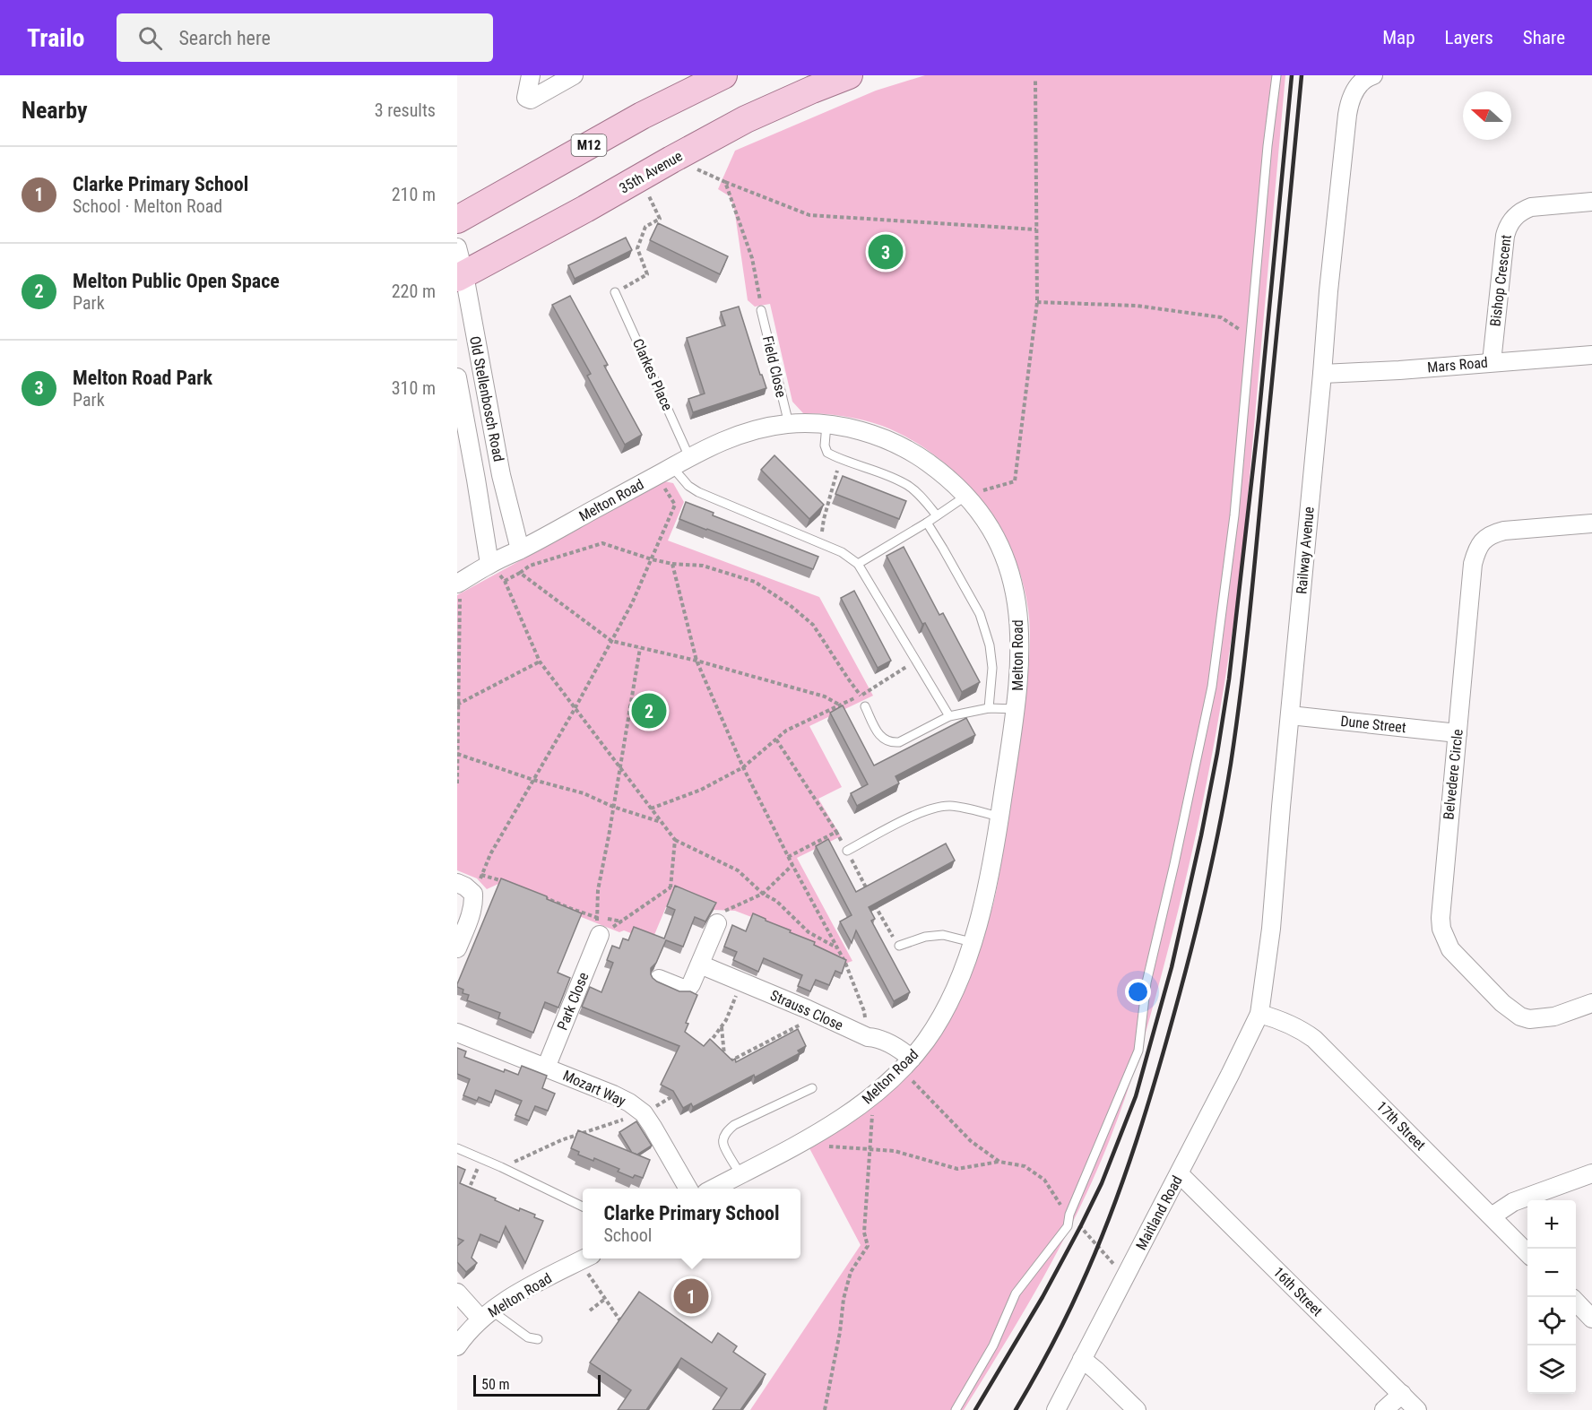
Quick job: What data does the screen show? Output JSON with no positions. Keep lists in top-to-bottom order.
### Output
{
  "streets": {
    "main road": ["M12", "35th Avenue"],
    "street": [
      "Bishop Crescent",
      "Mars Road",
      "Old Stellenbosch Road",
      "Melton Road",
      "Railway Avenue",
      "Dune Street",
      "Belvedere Circle",
      "Park Close",
      "Strauss Close",
      "Mozart Way",
      "17th Street",
      "Maitland Road",
      "16th Street"
    ],
    "lane": ["Field Close", "Clarkes Place"]
  },
  "crossings": [
    ["35th Avenue", "Old Stellenbosch Road"],
    ["Bishop Crescent", "Mars Road"],
    ["Mars Road", "Railway Avenue"],
    ["Field Close", "Melton Road"],
    ["Clarkes Place", "Melton Road"],
    ["Old Stellenbosch Road", "Melton Road"],
    ["Melton Road", "Strauss Close"],
    ["Railway Avenue", "Dune Street"],
    ["Railway Avenue", "17th Street"],
    ["Railway Avenue", "Maitland Road"],
    ["Dune Street", "Belvedere Circle"],
    ["Park Close", "Mozart Way"],
    ["17th Street", "Maitland Road"],
    ["Maitland Road", "16th Street"]
  ],
  "scale_bar": "50 m",
  "north": "left",
  "page": {
    "header": "Trailo",
    "search": "Search here",
    "nav": ["Map", "Layers", "Share"],
    "heading": ["Nearby", "3 results"],
    "list": [
      {
        "mark": "1",
        "name": "Clarke Primary School",
        "note": "School · Melton Road",
        "value": "210 m"
      },
      {
        "mark": "2",
        "name": "Melton Public Open Space",
        "note": "Park",
        "value": "220 m"
      },
      {
        "mark": "3",
        "name": "Melton Road Park",
        "note": "Park",
        "value": "310 m"
      }
    ],
    "pins": ["3", "2", "1"],
    "popup": ["Clarke Primary School", "School"],
    "map_buttons": ["+", "−"],
    "scale": "50 m"
  }
}
